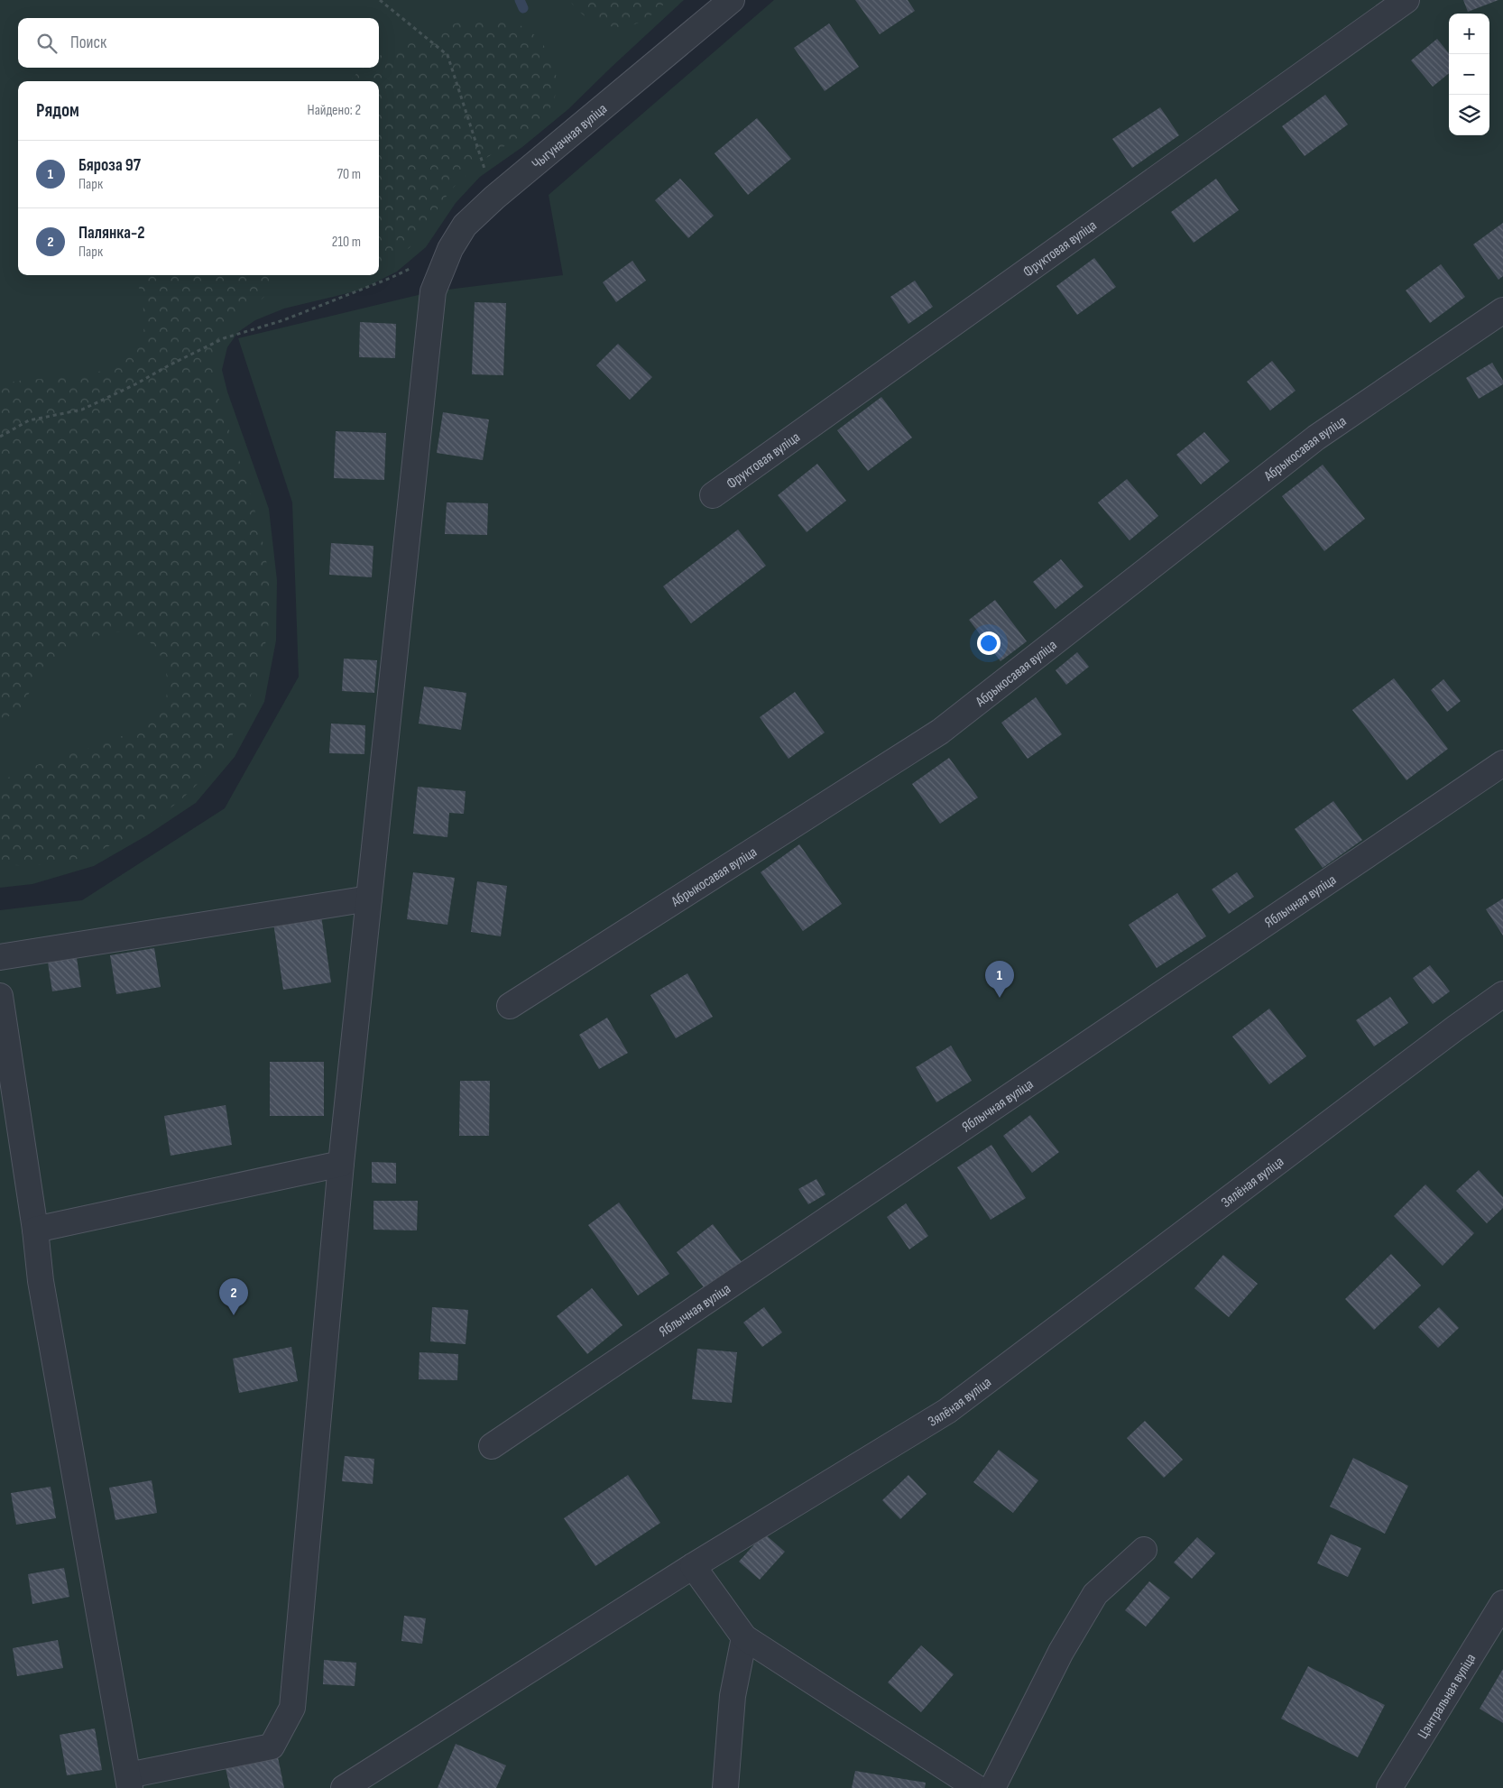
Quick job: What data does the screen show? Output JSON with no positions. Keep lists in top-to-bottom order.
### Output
{
  "streets": {
    "lane": [
      "Чыгуначная вуліца",
      "Фруктовая вуліца",
      "Абрыкосавая вуліца",
      "Яблычная вуліца",
      "Зялёная вуліца",
      "Цэнтральная вуліца"
    ]
  },
  "page": {
    "map_buttons": ["+", "−"],
    "search": "Поиск",
    "heading": ["Рядом", "Найдено: 2"],
    "list": [
      {
        "mark": "1",
        "name": "Бяроза 97",
        "note": "Парк",
        "value": "70 m"
      },
      {
        "mark": "2",
        "name": "Палянка-2",
        "note": "Парк",
        "value": "210 m"
      }
    ],
    "pins": ["1", "2"]
  }
}
